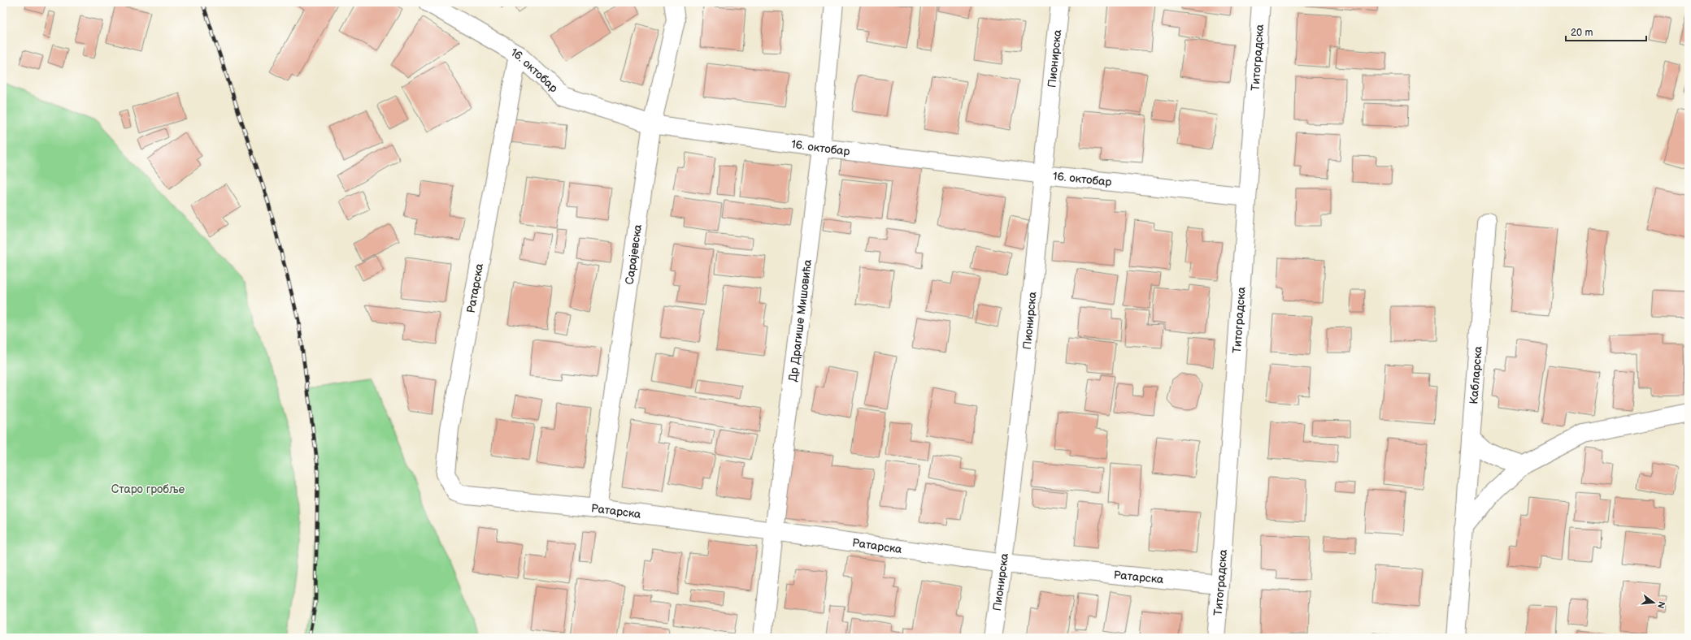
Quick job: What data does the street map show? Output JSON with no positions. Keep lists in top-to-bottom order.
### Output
{
  "streets": {
    "street": [
      "Титоградска",
      "Пионирска",
      "16. октобар",
      "Сарајевска",
      "Ратарска",
      "Др Драгише Мишовића",
      "Кабларска"
    ]
  },
  "crossings": [
    ["Титоградска", "16. октобар"],
    ["Титоградска", "Ратарска"],
    ["Пионирска", "16. октобар"],
    ["Пионирска", "Ратарска"],
    ["16. октобар", "Сарајевска"],
    ["16. октобар", "Ратарска"],
    ["16. октобар", "Др Драгише Мишовића"],
    ["Сарајевска", "Ратарска"],
    ["Ратарска", "Др Драгише Мишовића"]
  ],
  "parks": ["Старо гробље"],
  "scale_bar": "20 m",
  "north": "right"
}
